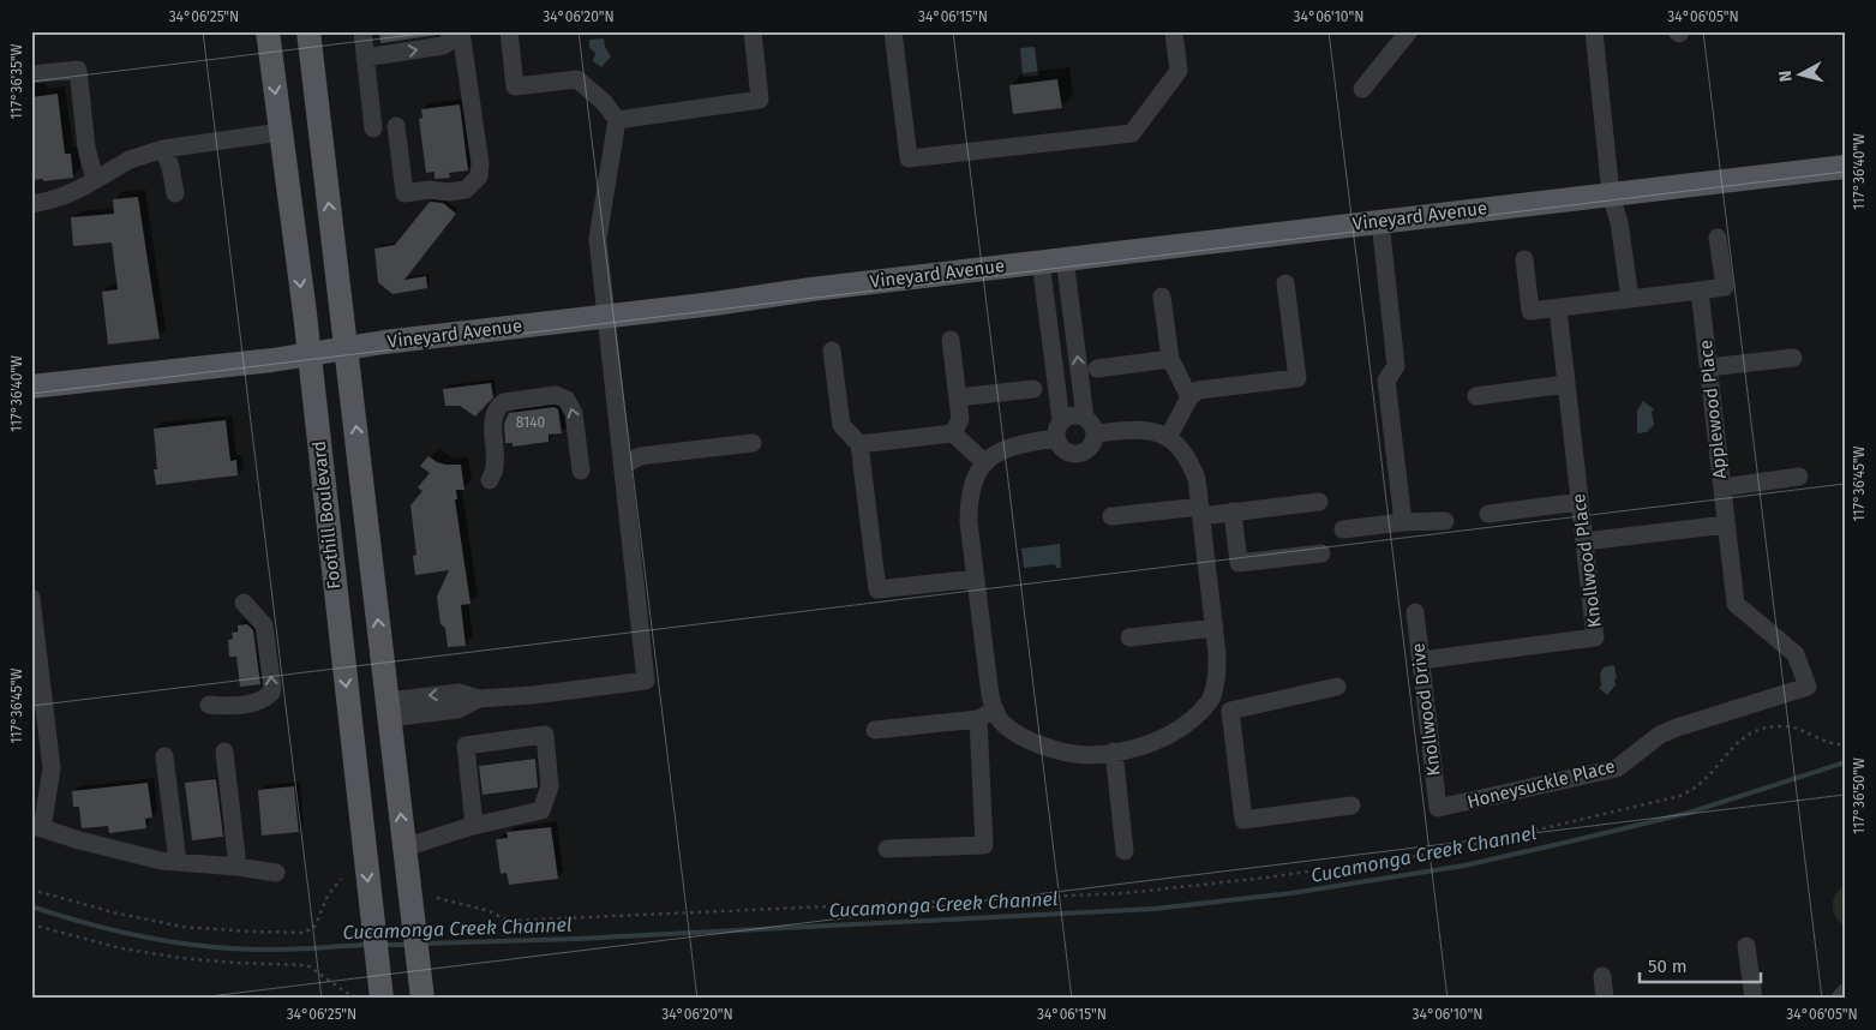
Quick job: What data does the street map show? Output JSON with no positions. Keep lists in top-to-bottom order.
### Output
{
  "streets": {
    "main road": ["Vineyard Avenue", "Foothill Boulevard"],
    "street": [
      "Applewood Place",
      "Knollwood Place",
      "Knollwood Drive",
      "Honeysuckle Place"
    ]
  },
  "crossings": [
    ["Vineyard Avenue", "Foothill Boulevard"],
    ["Applewood Place", "Honeysuckle Place"],
    ["Knollwood Place", "Knollwood Drive"],
    ["Knollwood Drive", "Honeysuckle Place"]
  ],
  "water": ["Cucamonga Creek Channel"],
  "house_numbers": ["8140"],
  "scale_bar": "50 m",
  "north": "left",
  "coordinates": [
    "34°06'25\"N",
    "34°06'20\"N",
    "34°06'15\"N",
    "34°06'10\"N",
    "34°06'05\"N",
    "117°36'35\"W",
    "117°36'40\"W",
    "117°36'45\"W",
    "117°36'50\"W"
  ]
}
